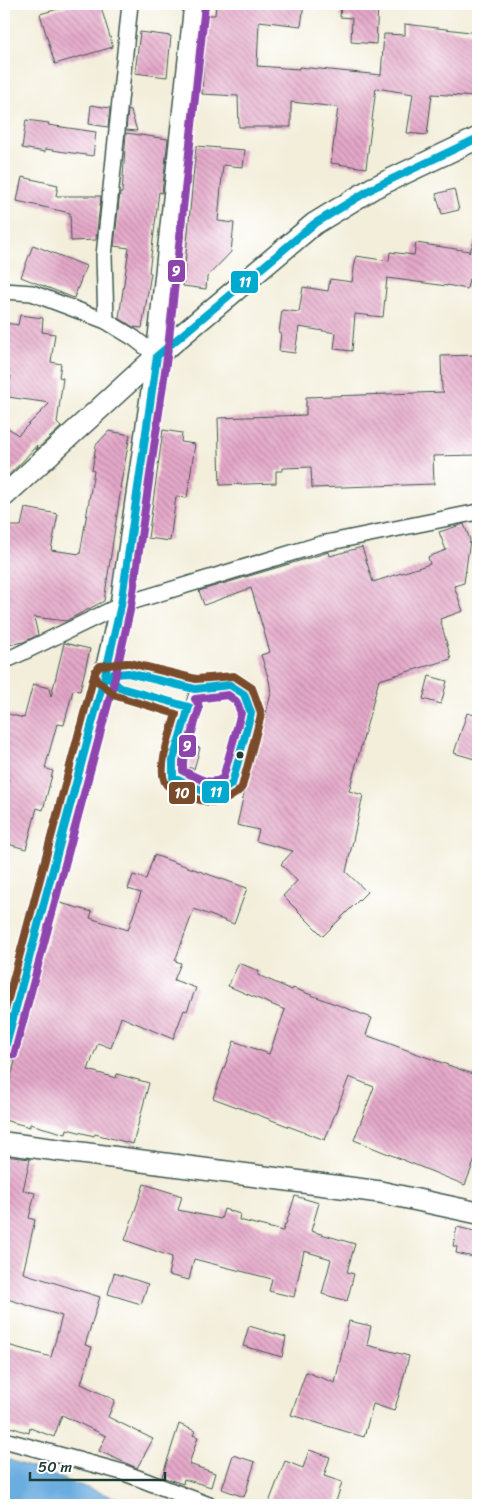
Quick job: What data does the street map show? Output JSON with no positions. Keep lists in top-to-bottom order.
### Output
{
  "lines": ["transit line 9", "transit line 11", "transit line 10"],
  "scale_bar": "50 m"
}
